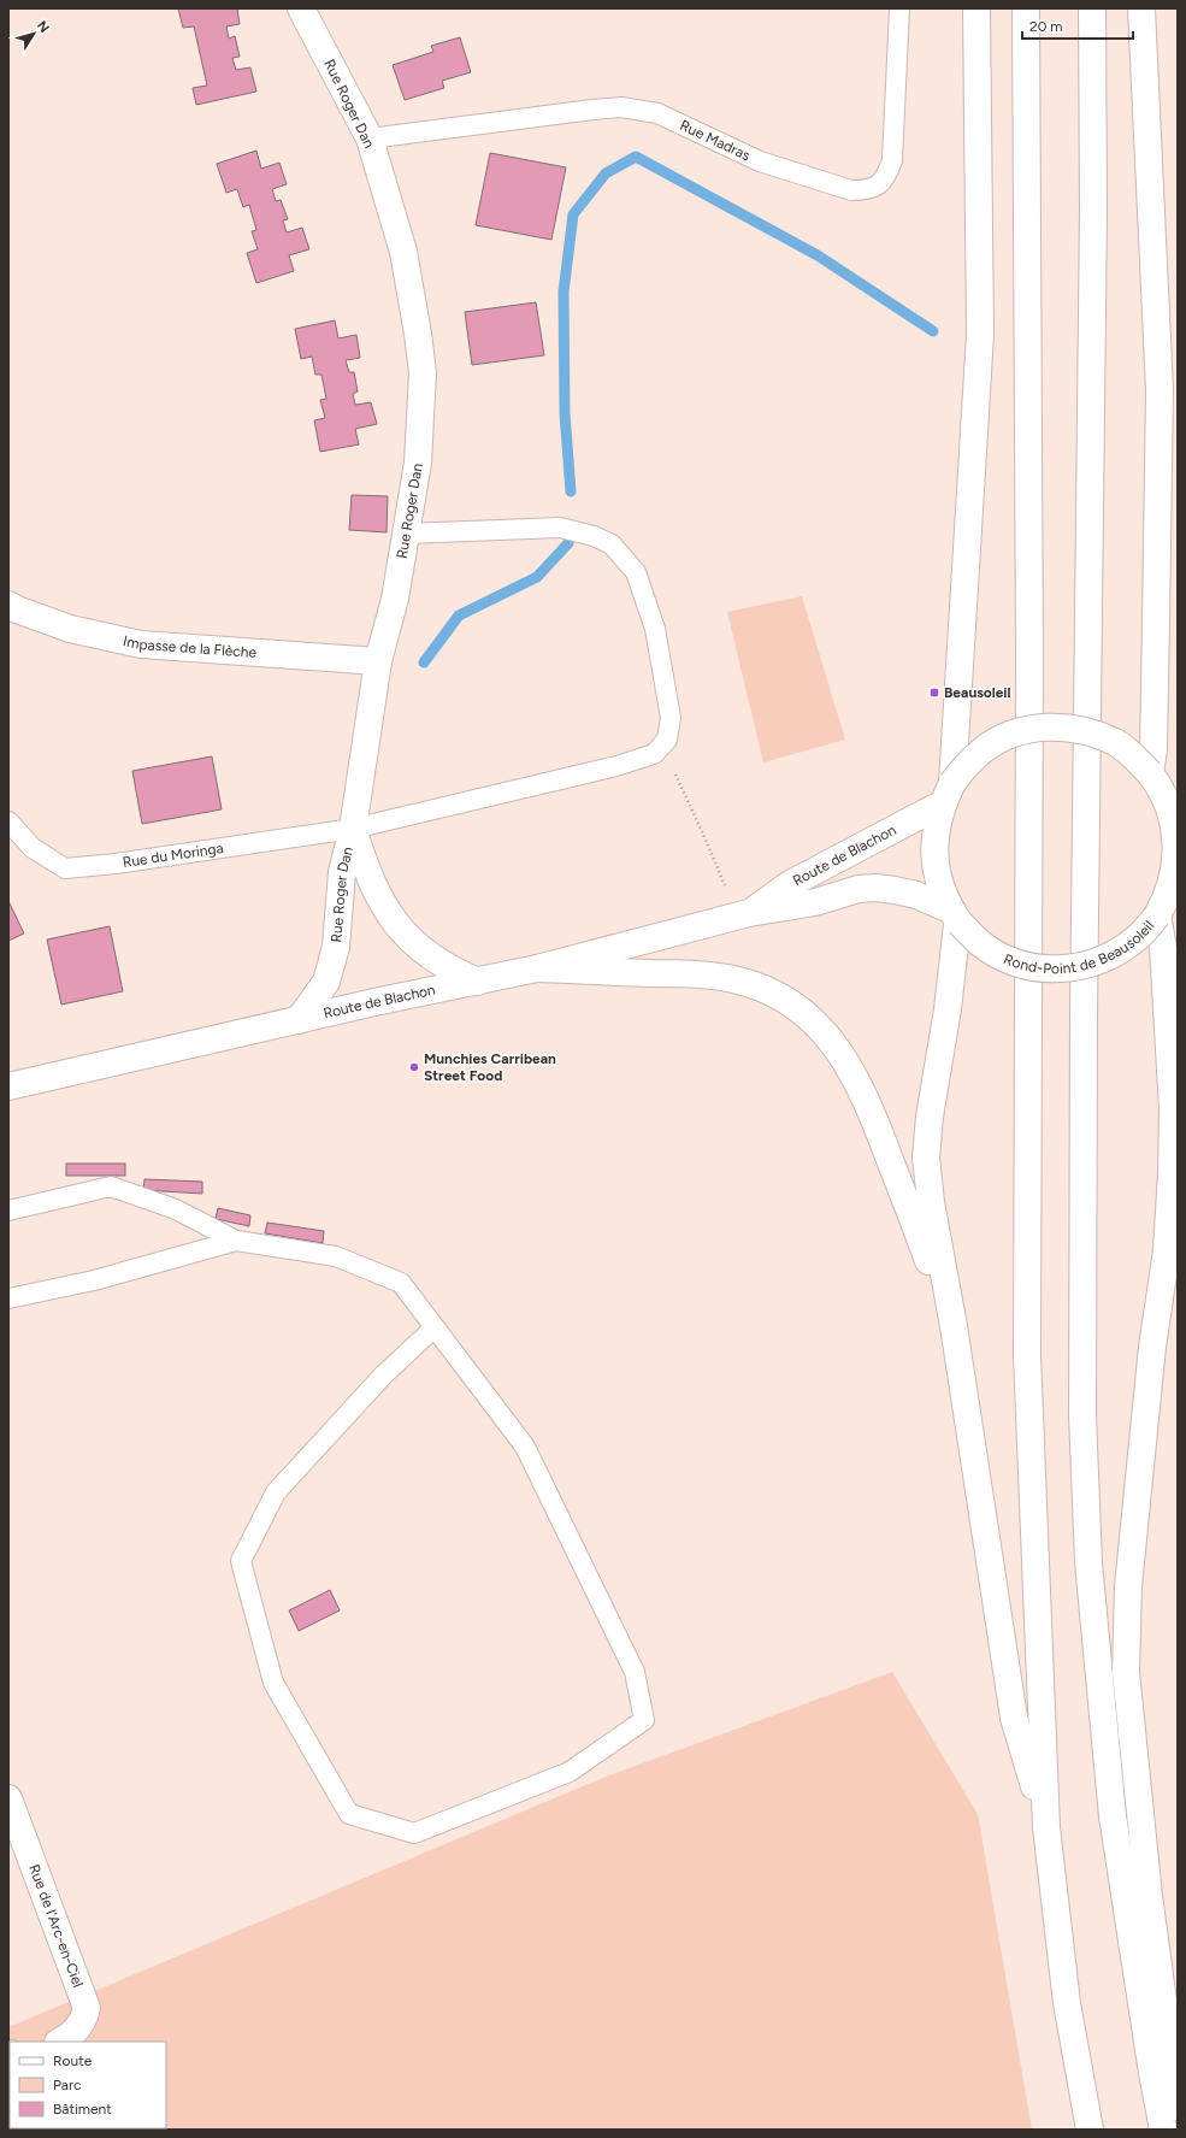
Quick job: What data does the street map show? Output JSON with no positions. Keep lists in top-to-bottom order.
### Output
{
  "streets": {
    "main road": [
      "Rue Roger Dan",
      "Impasse de la Flèche",
      "Route de Blachon",
      "Rond-Point de Beausoleil",
      "Rue de l'Arc-en-Ciel"
    ],
    "lane": ["Rue Madras", "Rue du Moringa"]
  },
  "crossings": [
    ["Rue Roger Dan", "Rue Madras"],
    ["Rue Roger Dan", "Impasse de la Flèche"],
    ["Rue Roger Dan", "Rue du Moringa"],
    ["Rue Roger Dan", "Route de Blachon"],
    ["Route de Blachon", "Rond-Point de Beausoleil"]
  ],
  "places": {
    "transit": ["Beausoleil"],
    "other": ["Munchies Carribean Street Food"]
  },
  "legend": ["Route", "Parc", "Bâtiment"],
  "scale_bar": "20 m",
  "north": "top right"
}
